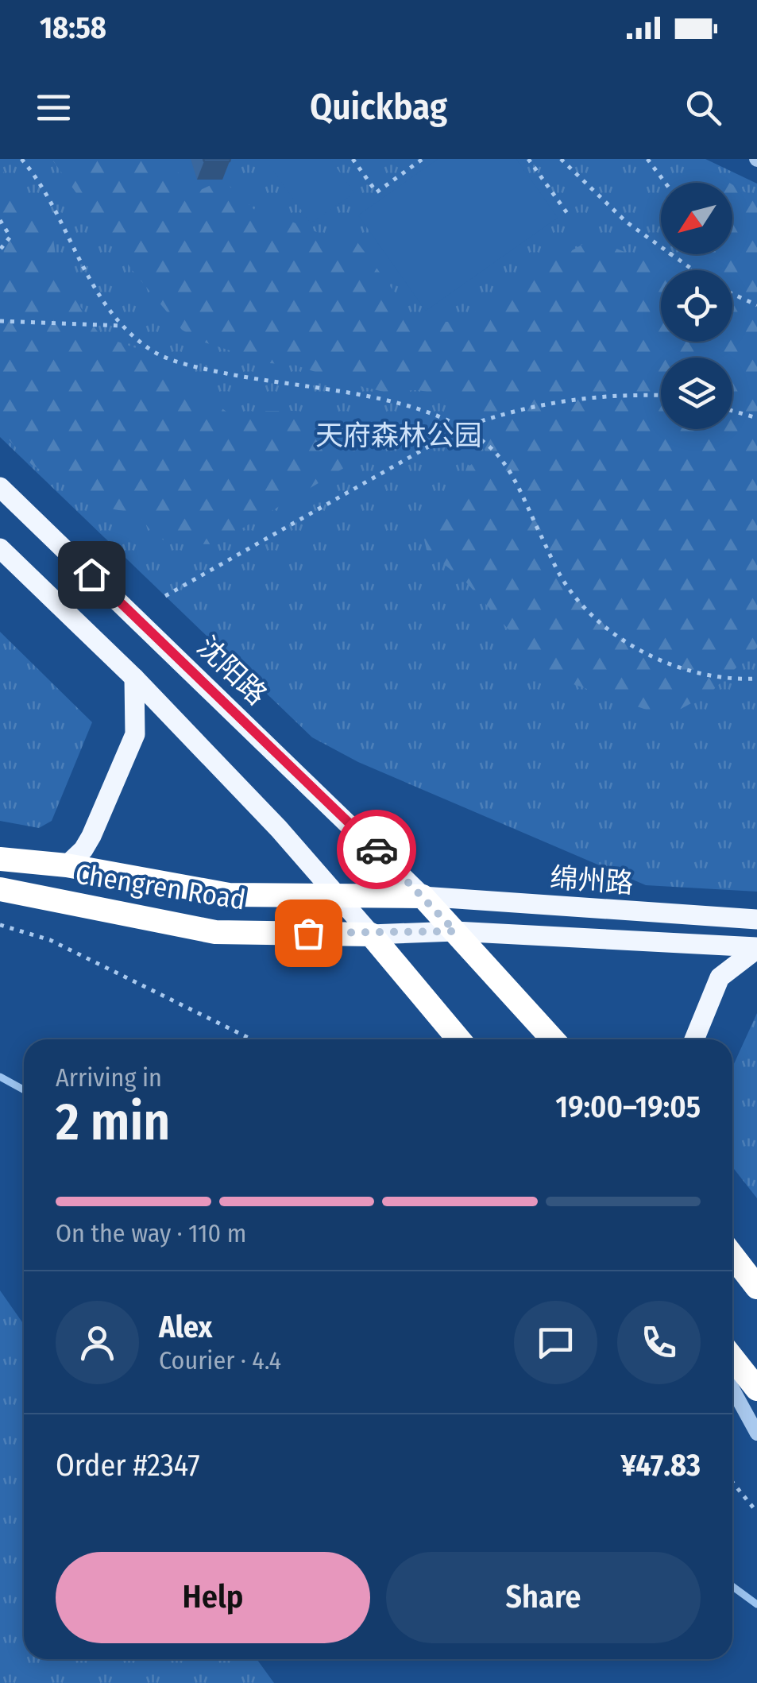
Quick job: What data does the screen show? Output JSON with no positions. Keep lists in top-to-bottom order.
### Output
{
  "streets": {
    "highway": ["Chengren Road"],
    "main road": ["沈阳路", "绵州路"]
  },
  "crossings": [
    ["沈阳路", "绵州路"],
    ["沈阳路", "Chengren Road"],
    ["绵州路", "Chengren Road"]
  ],
  "parks": ["天府森林公园"],
  "north": "bottom left",
  "page": {
    "status": "18:58",
    "header": "Quickbag",
    "heading": ["2 min", "Arriving in", "19:00–19:05"],
    "panel": [
      "Alex",
      "Courier · 4.4",
      "Order #2347",
      "¥47.83"
    ],
    "bar": "On the way · 110 m",
    "buttons": ["Help", "Share"]
  }
}
